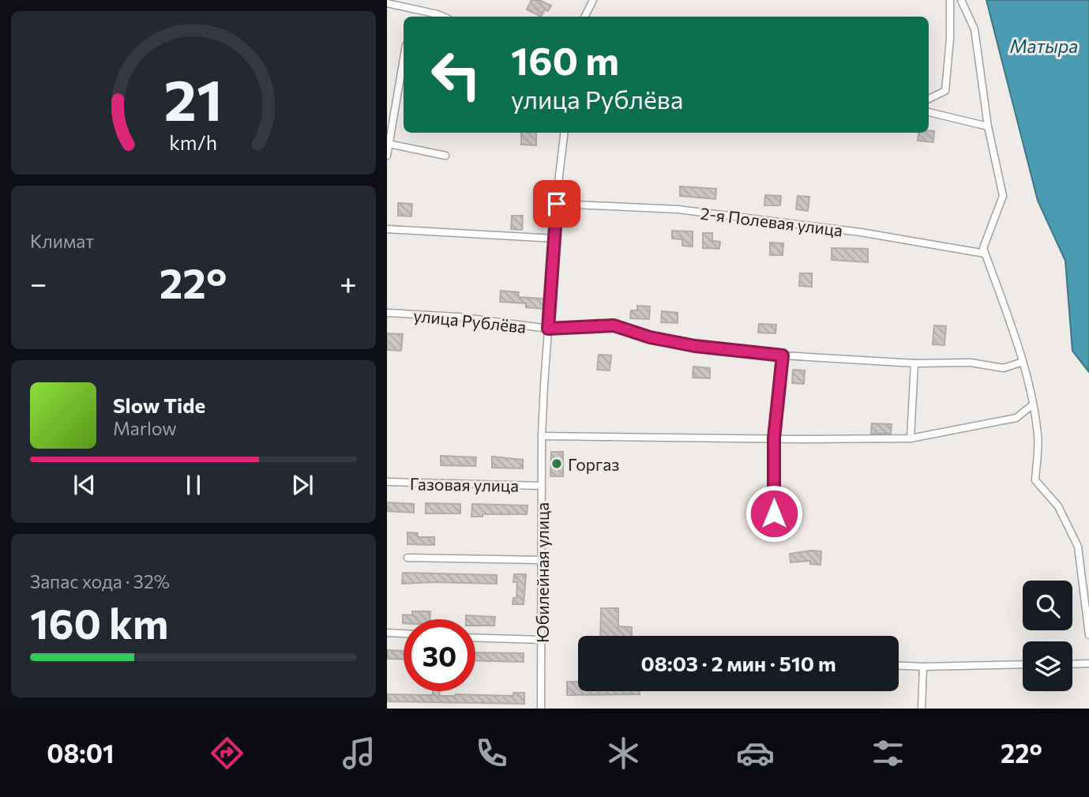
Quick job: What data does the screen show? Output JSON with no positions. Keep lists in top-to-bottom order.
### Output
{
  "streets": {
    "street": [
      "2-я Полевая улица",
      "улица Рублёва",
      "Газовая улица",
      "Юбилейная улица"
    ]
  },
  "crossings": [
    ["Газовая улица", "Юбилейная улица"]
  ],
  "water": ["Матыра"],
  "places": ["Горгаз"],
  "page": {
    "turn": ["160 m", "улица Рублёва"],
    "tile": [
      "Климат",
      ["Запас хода · 32%", "160 km"]
    ],
    "heat": ["−", "22°", "+"],
    "song": ["Slow Tide", "Marlow"],
    "limit": "30",
    "trip": "08:03 · 2 мин · 510 m",
    "tabs": ["08:01", "22°"],
    "gauge": ["21", "km/h"]
  }
}
